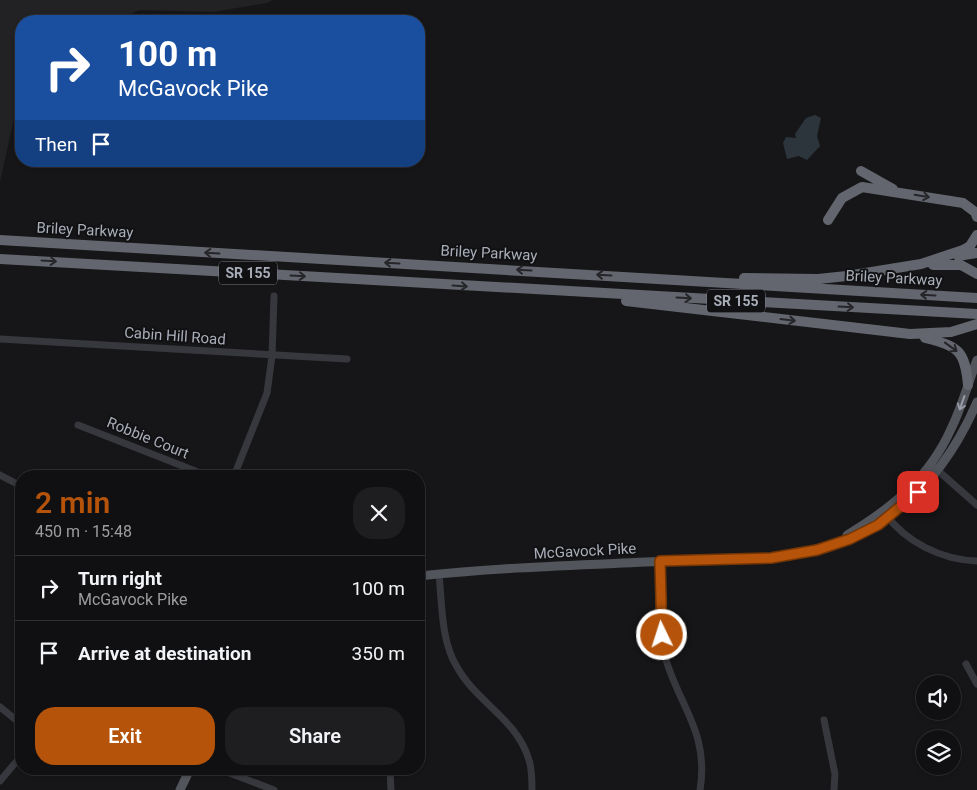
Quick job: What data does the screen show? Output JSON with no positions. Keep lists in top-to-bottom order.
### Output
{
  "streets": {
    "highway": ["Briley Parkway", "SR 155"],
    "main road": ["McGavock Pike"],
    "street": ["Cabin Hill Road", "Robbie Court"]
  },
  "page": {
    "turn": ["100 m", "McGavock Pike"],
    "then": "Then",
    "heading": ["2 min", "450 m · 15:48"],
    "list": [
      {
        "name": "Turn right",
        "note": "McGavock Pike",
        "value": "100 m"
      },
      {
        "name": "Arrive at destination",
        "value": "350 m"
      }
    ],
    "buttons": ["Exit", "Share"]
  }
}
